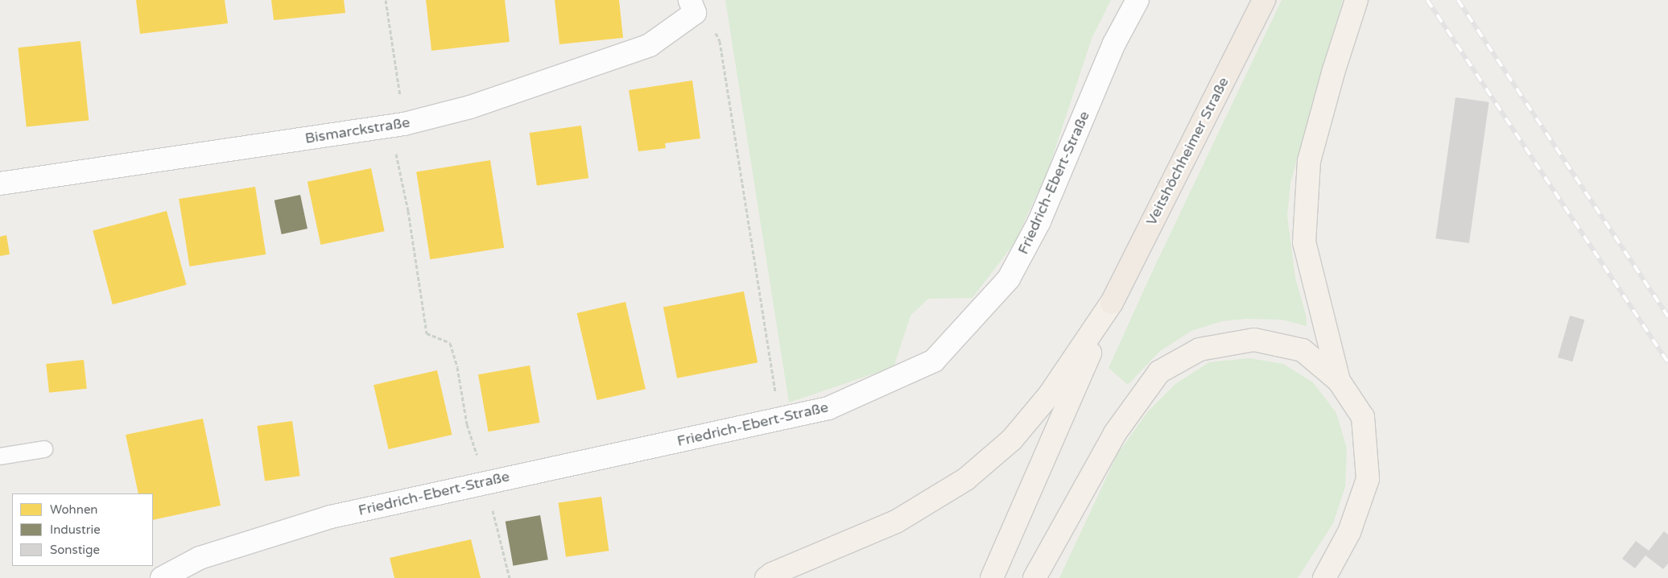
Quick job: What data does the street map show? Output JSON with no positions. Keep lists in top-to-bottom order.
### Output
{
  "streets": {
    "highway": ["Veitshöchheimer Straße"],
    "street": ["Bismarckstraße", "Friedrich-Ebert-Straße"]
  },
  "legend": ["Wohnen", "Industrie", "Sonstige"]
}
